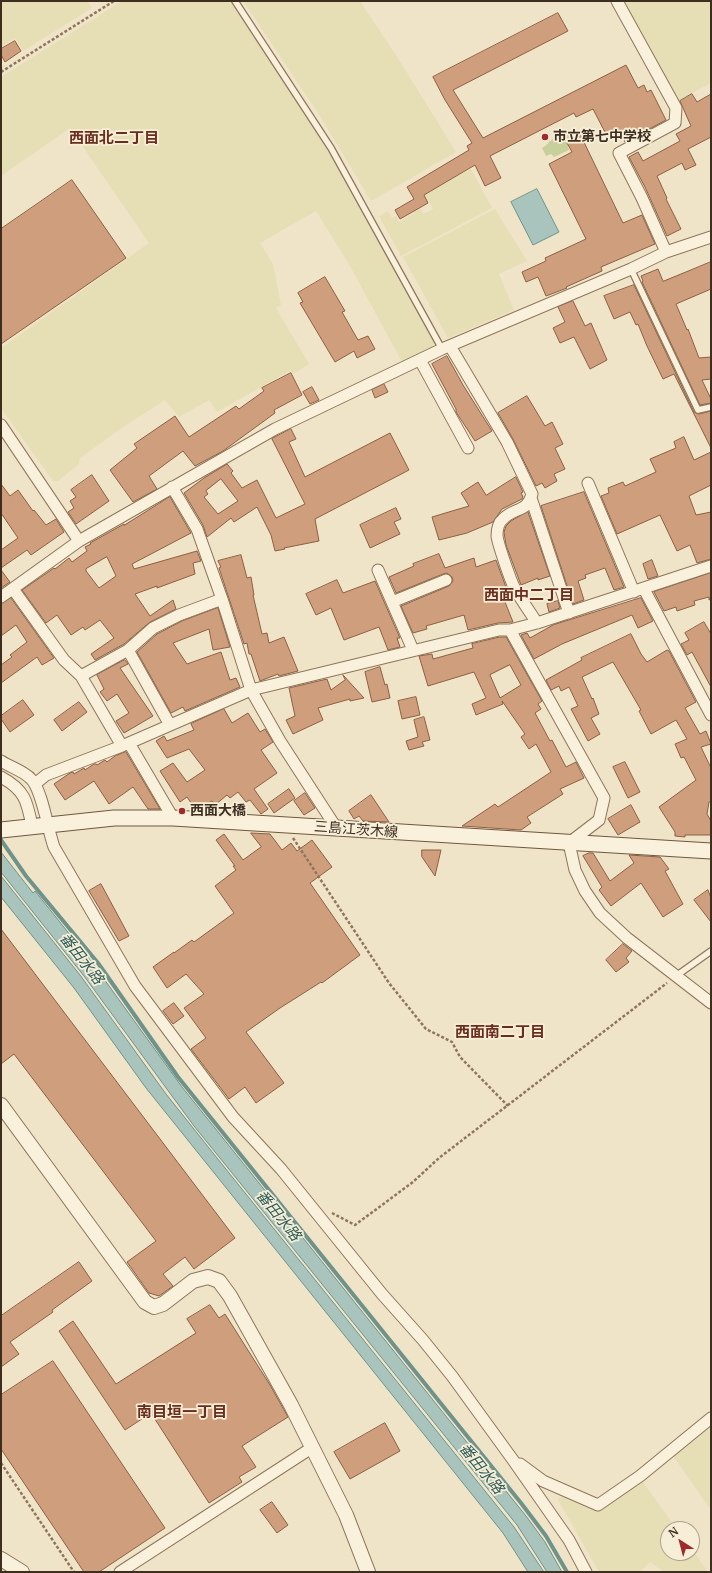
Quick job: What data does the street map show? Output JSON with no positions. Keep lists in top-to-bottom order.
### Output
{
  "streets": {
    "main road": ["三島江茨木線"]
  },
  "districts": [
    "西面北二丁目",
    "西面中二丁目",
    "西面南二丁目",
    "南目垣一丁目"
  ],
  "water": ["番田水路"],
  "places": ["市立第七中学校", "西面大橋"],
  "north": "top left"
}
